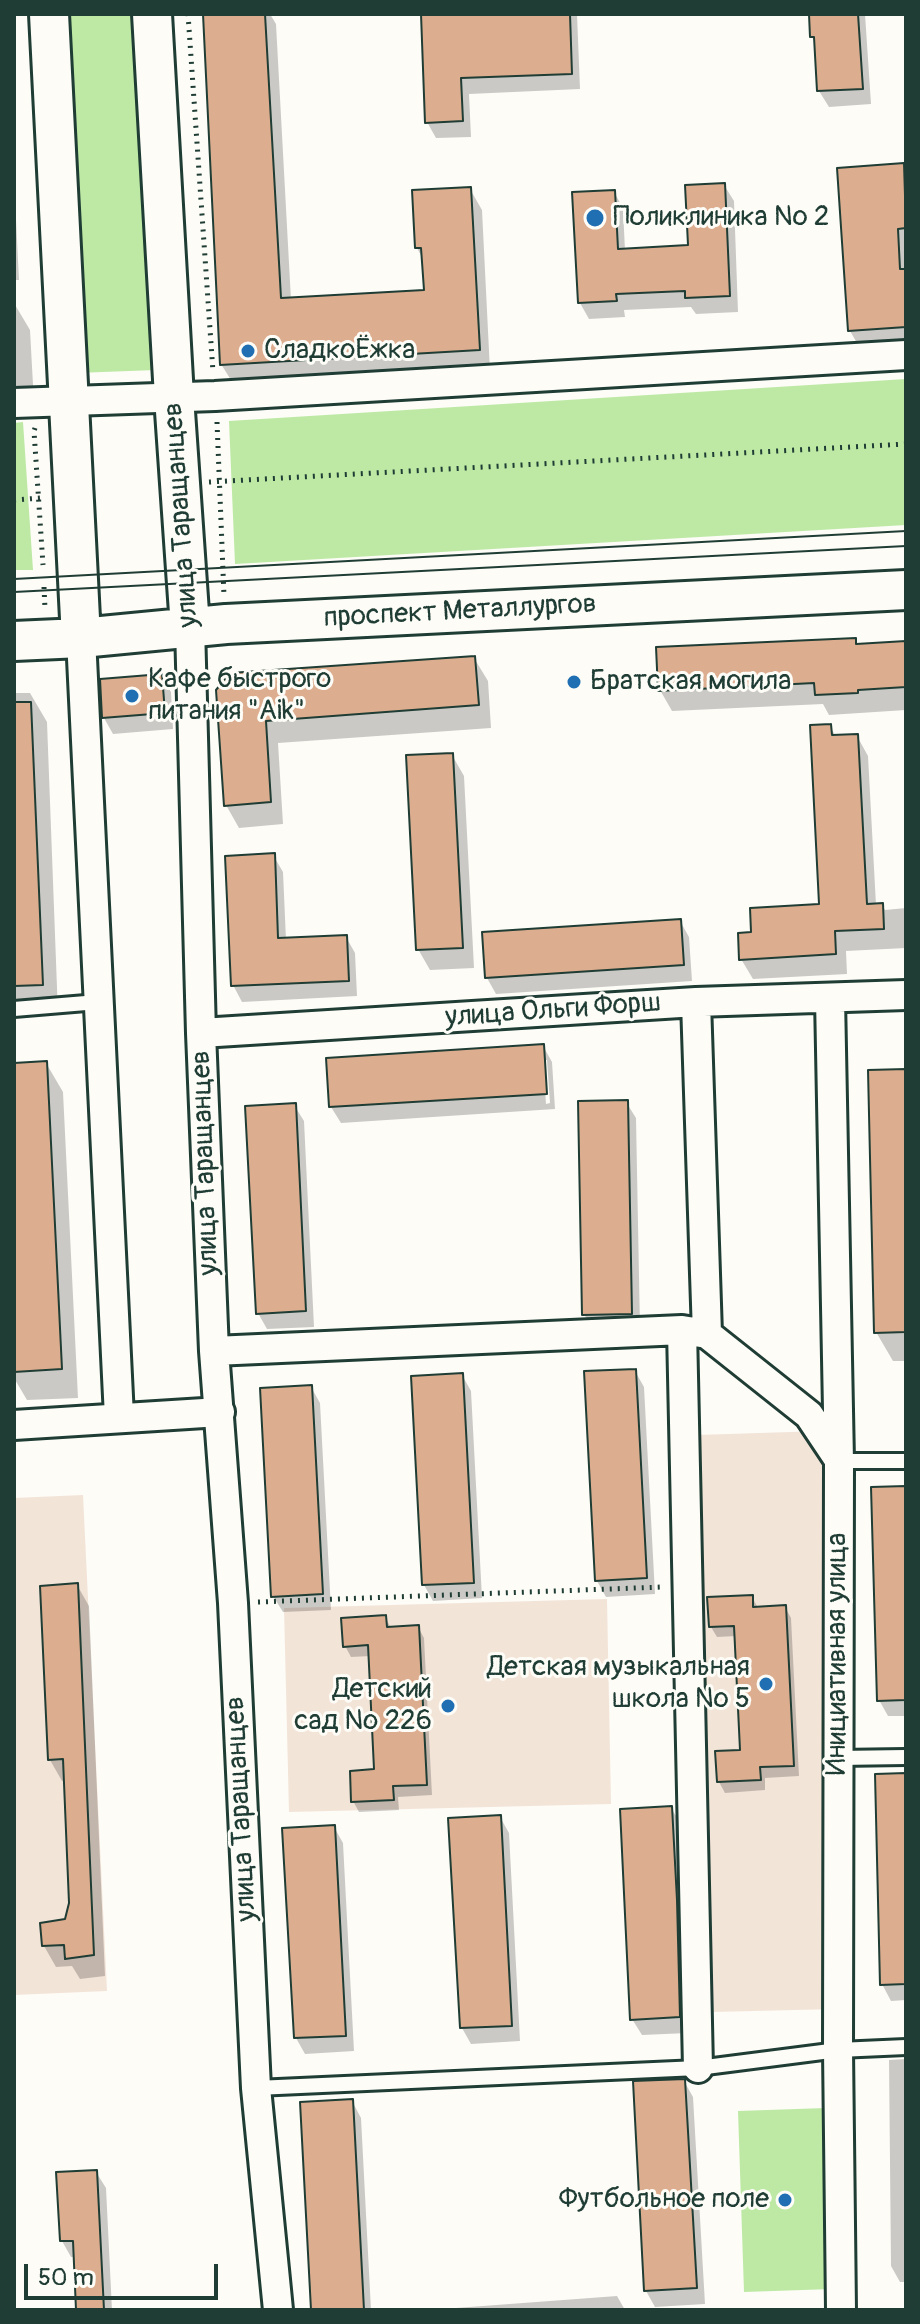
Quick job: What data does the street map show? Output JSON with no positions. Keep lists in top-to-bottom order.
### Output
{
  "streets": {
    "street": [
      "улица Таращанцев",
      "проспект Металлургов",
      "улица Ольги Форш",
      "Инициативная улица"
    ]
  },
  "crossings": [
    ["улица Таращанцев", "проспект Металлургов"],
    ["улица Таращанцев", "улица Ольги Форш"],
    ["улица Ольги Форш", "Инициативная улица"]
  ],
  "places": [
    "Поликлиника № 2",
    "СладкоЁжка",
    "Братская могила",
    "Кафе быстрого питания \"Aik\"",
    "Детская музыкальная школа № 5",
    "Детский сад № 226",
    "Футбольное поле"
  ],
  "scale_bar": "50 m"
}
